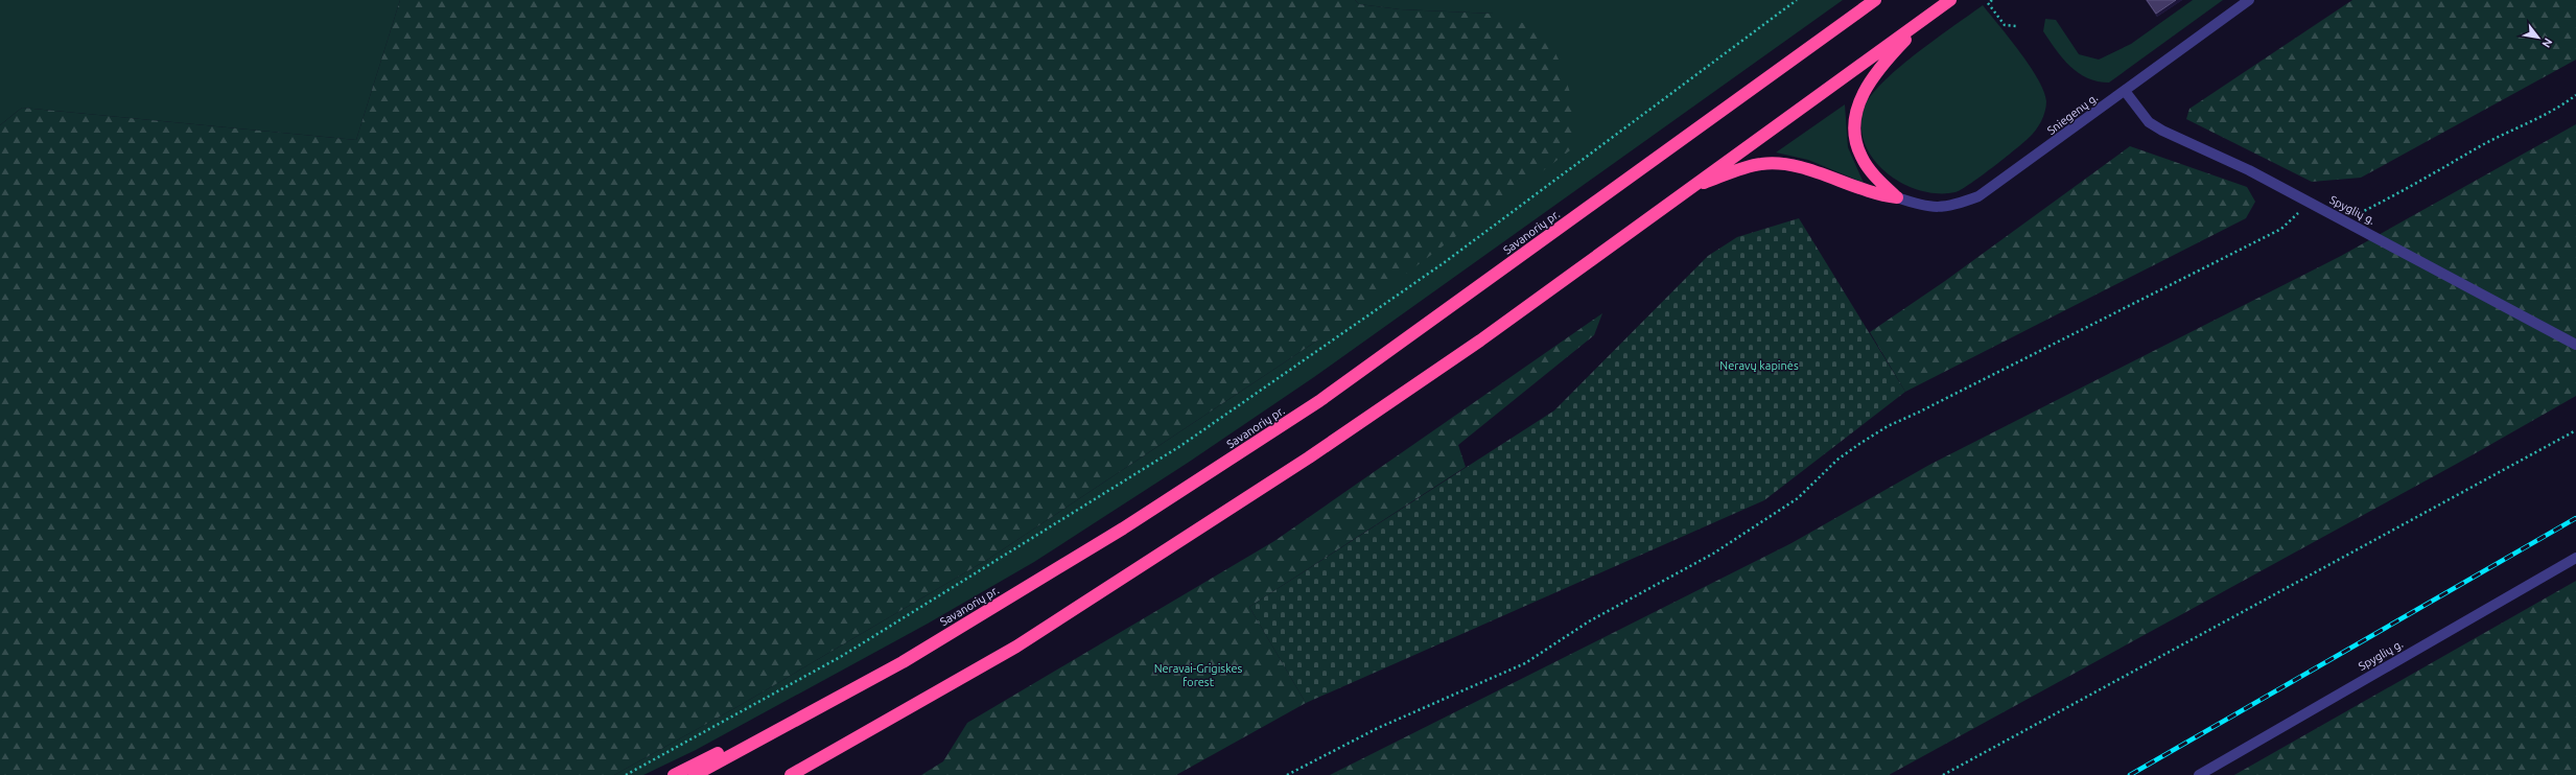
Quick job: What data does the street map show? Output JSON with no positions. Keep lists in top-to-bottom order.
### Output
{
  "streets": {
    "highway": ["Savanorių pr."],
    "street": ["Sniegenų g.", "Spyglių g."]
  },
  "crossings": [
    ["Sniegenų g.", "Spyglių g."]
  ],
  "parks": ["Neravų kapinės", "Neravai-Grigiskes forest"],
  "north": "bottom right"
}
